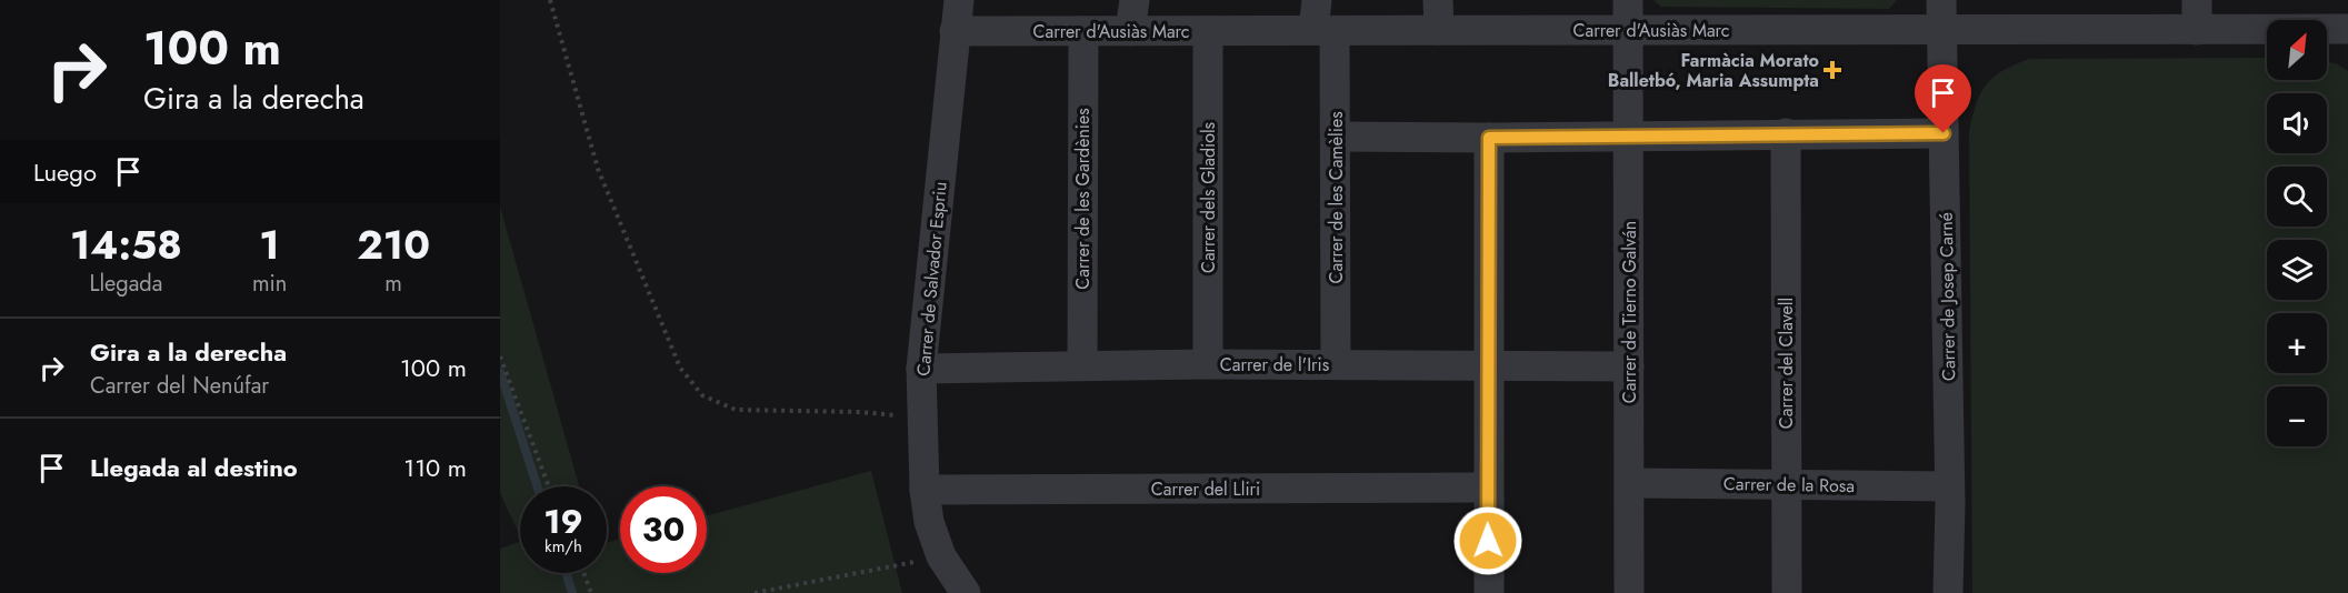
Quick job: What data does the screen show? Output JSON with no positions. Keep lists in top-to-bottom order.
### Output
{
  "streets": {
    "street": [
      "Carrer d'Ausiàs Marc",
      "Carrer dels Gladiols",
      "Carrer de les Camèlies",
      "Carrer de les Gardènies",
      "Carrer de Salvador Espriu",
      "Carrer de Josep Carné",
      "Carrer de Tierno Galván",
      "Carrer del Clavell",
      "Carrer de l'Iris",
      "Carrer de la Rosa",
      "Carrer del Lliri"
    ]
  },
  "crossings": [
    ["Carrer d'Ausiàs Marc", "Carrer dels Gladiols"],
    ["Carrer d'Ausiàs Marc", "Carrer de les Camèlies"],
    ["Carrer d'Ausiàs Marc", "Carrer de les Gardènies"],
    ["Carrer d'Ausiàs Marc", "Carrer de Salvador Espriu"],
    ["Carrer d'Ausiàs Marc", "Carrer de Josep Carné"],
    ["Carrer d'Ausiàs Marc", "Carrer de Tierno Galván"],
    ["Carrer dels Gladiols", "Carrer de l'Iris"],
    ["Carrer de les Camèlies", "Carrer de l'Iris"],
    ["Carrer de les Gardènies", "Carrer de l'Iris"],
    ["Carrer de Salvador Espriu", "Carrer de l'Iris"],
    ["Carrer de Salvador Espriu", "Carrer del Lliri"],
    ["Carrer de Josep Carné", "Carrer de la Rosa"],
    ["Carrer de Tierno Galván", "Carrer de l'Iris"],
    ["Carrer de Tierno Galván", "Carrer de la Rosa"],
    ["Carrer del Clavell", "Carrer de la Rosa"]
  ],
  "places": {
    "health": ["Farmàcia Morato Balletbó, Maria Assumpta"]
  },
  "north": "top right",
  "page": {
    "turn": ["100 m", "Gira a la derecha"],
    "map_buttons": ["+", "−"],
    "then": "Luego",
    "eta": [
      "14:58",
      "Llegada",
      "1",
      "min",
      "210",
      "m"
    ],
    "list": [
      {
        "name": "Gira a la derecha",
        "note": "Carrer del Nenúfar",
        "value": "100 m"
      },
      {
        "name": "Llegada al destino",
        "value": "110 m"
      }
    ],
    "speed": "19 km/h",
    "limit": "30"
  }
}
